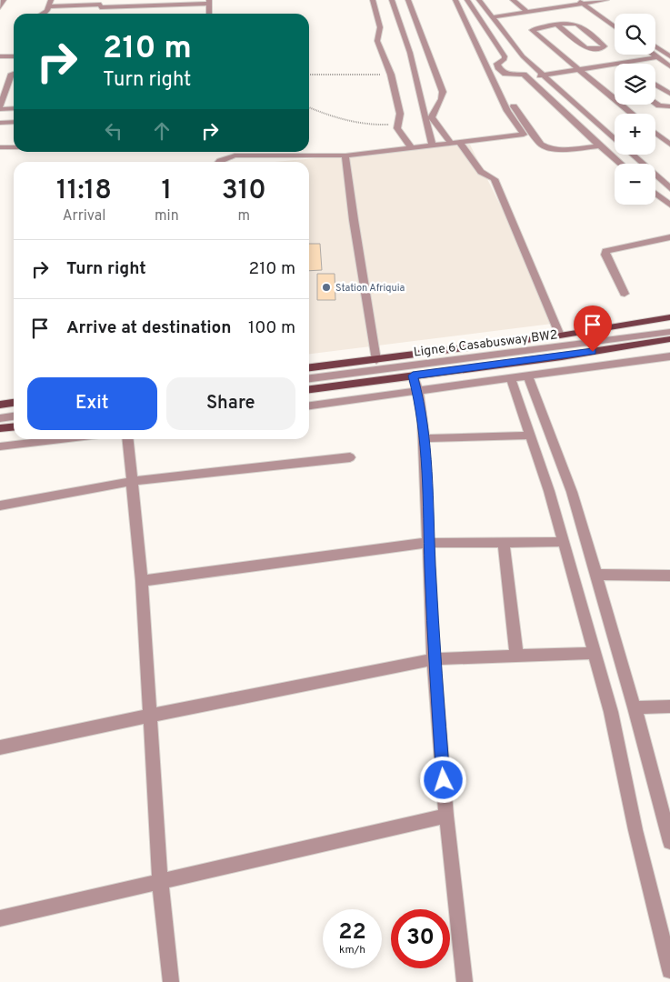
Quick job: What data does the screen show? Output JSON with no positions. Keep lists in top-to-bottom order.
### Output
{
  "streets": {
    "street": ["Ligne 6 Casabusway BW2"]
  },
  "places": ["Station Afriquia"],
  "page": {
    "map_buttons": ["+", "−"],
    "turn": ["210 m", "Turn right"],
    "eta": [
      "11:18",
      "Arrival",
      "1",
      "min",
      "310",
      "m"
    ],
    "list": [
      {
        "name": "Turn right",
        "value": "210 m"
      },
      {
        "name": "Arrive at destination",
        "value": "100 m"
      }
    ],
    "buttons": ["Exit", "Share"],
    "speed": "22 km/h",
    "limit": "30"
  }
}
